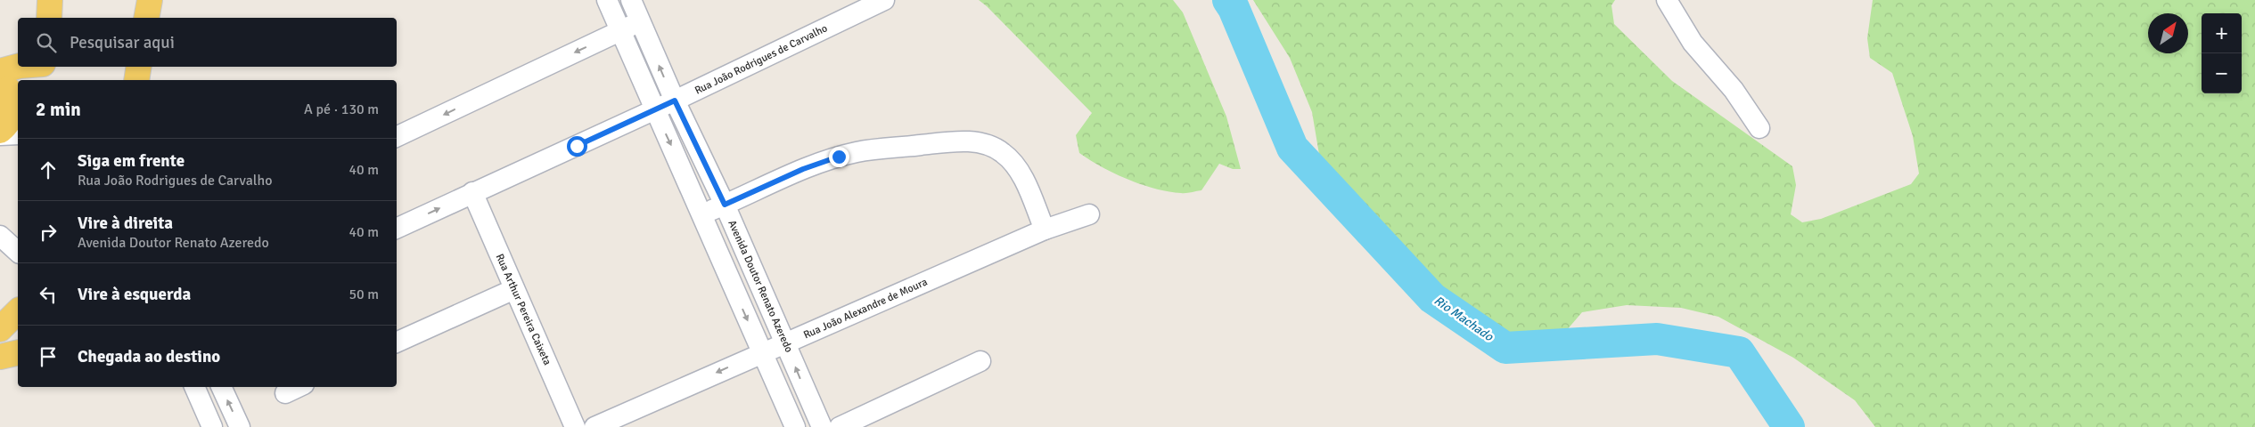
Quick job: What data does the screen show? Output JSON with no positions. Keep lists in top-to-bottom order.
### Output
{
  "streets": {
    "street": [
      "Rua João Rodrigues de Carvalho",
      "Avenida Doutor Renato Azeredo",
      "Rua João Alexandre de Moura",
      "Rua Arthur Pereira Caixeta"
    ]
  },
  "crossings": [
    ["Rua João Rodrigues de Carvalho", "Avenida Doutor Renato Azeredo"],
    ["Rua João Rodrigues de Carvalho", "Rua Arthur Pereira Caixeta"],
    ["Avenida Doutor Renato Azeredo", "Rua João Alexandre de Moura"]
  ],
  "water": ["Rio Machado"],
  "north": "top right",
  "page": {
    "map_buttons": ["+", "−"],
    "search": "Pesquisar aqui",
    "heading": ["2 min", "A pé · 130 m"],
    "list": [
      ["Siga em frente", "Rua João Rodrigues de Carvalho", "40 m"],
      ["Vire à direita", "Avenida Doutor Renato Azeredo", "40 m"],
      ["Vire à esquerda", "50 m"],
      "Chegada ao destino"
    ]
  }
}
